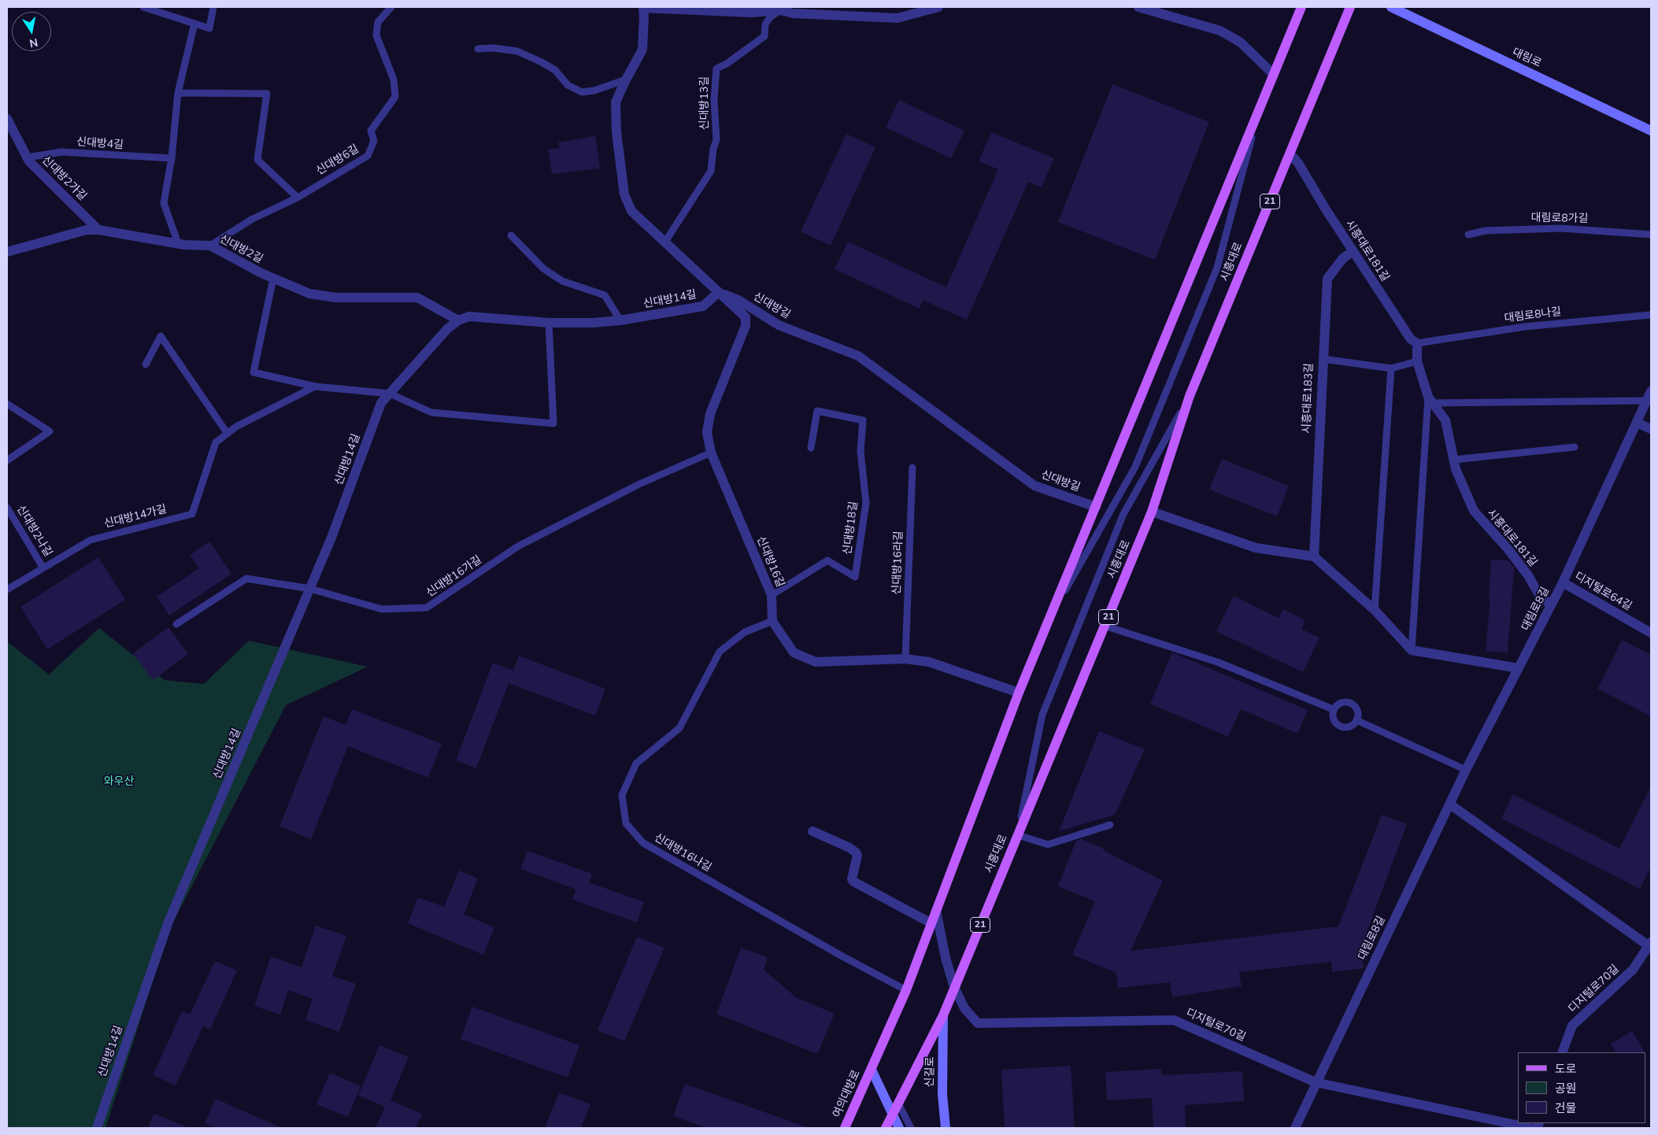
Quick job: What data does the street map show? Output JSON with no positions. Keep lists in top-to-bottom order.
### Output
{
  "streets": {
    "main road": ["21", "시흥대로", "여의대방로"],
    "street": [
      "대림로",
      "신대방2가길",
      "신대방2길",
      "시흥대로181길",
      "신대방14길",
      "신대방길",
      "시흥대로183길",
      "신대방16길",
      "디지털로64길",
      "대림로8길",
      "디지털로70길",
      "신길로"
    ],
    "lane": [
      "신대방13길",
      "신대방4길",
      "신대방6길",
      "대림로8가길",
      "대림로8나길",
      "신대방14가길",
      "신대방18길",
      "신대방2나길",
      "신대방16라길",
      "신대방16가길",
      "신대방16나길"
    ]
  },
  "crossings": [
    ["신대방13길", "신대방길"],
    ["신대방4길", "신대방2가길"],
    ["신대방6길", "신대방2길"],
    ["신대방2가길", "신대방2길"],
    ["신대방2길", "신대방14길"],
    ["시흥대로181길", "시흥대로"],
    ["시흥대로181길", "대림로8나길"],
    ["시흥대로181길", "시흥대로183길"],
    ["시흥대로181길", "대림로8길"],
    ["시흥대로", "디지털로70길"],
    ["시흥대로", "신길로"],
    ["신대방14길", "신대방길"],
    ["신대방14길", "신대방16길"],
    ["신대방14길", "신대방16가길"],
    ["신대방길", "신대방16길"],
    ["신대방14가길", "신대방2나길"],
    ["신대방18길", "신대방16길"],
    ["신대방16길", "신대방16가길"],
    ["신대방16길", "신대방16나길"],
    ["디지털로64길", "대림로8길"],
    ["대림로8길", "디지털로70길"]
  ],
  "parks": ["와우산"],
  "legend": ["도로", "공원", "건물"],
  "north": "bottom"
}
